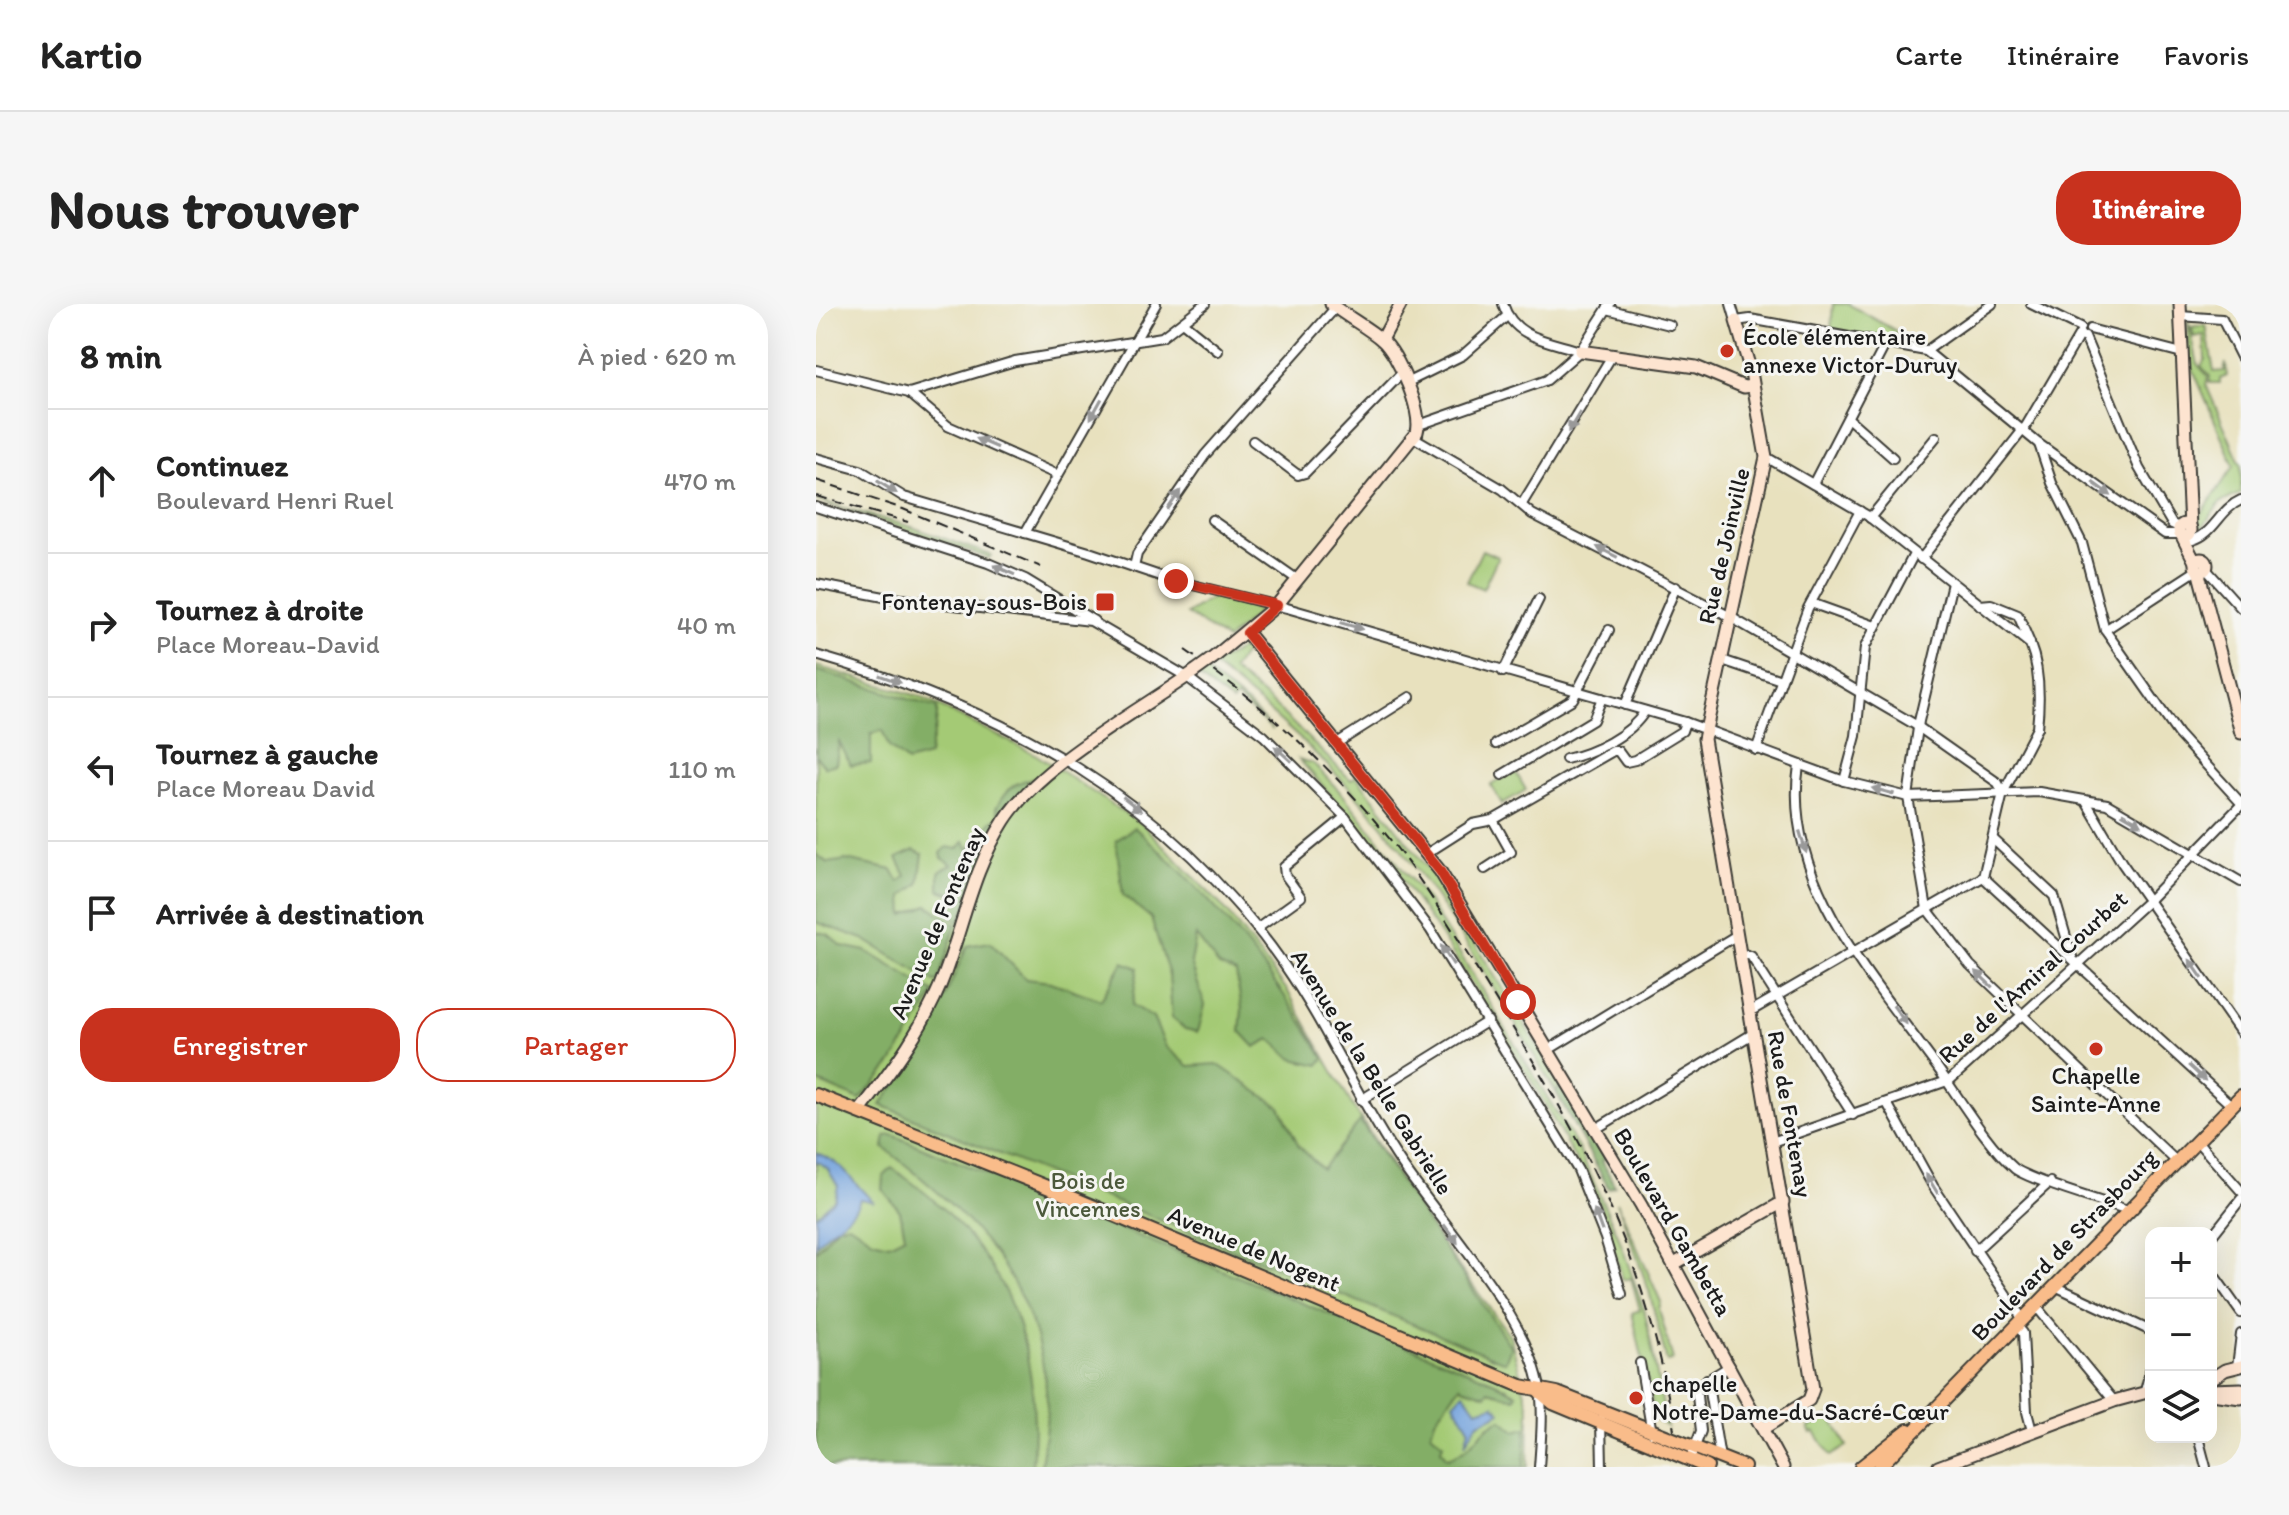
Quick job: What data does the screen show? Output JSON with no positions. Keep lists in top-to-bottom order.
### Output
{
  "streets": {
    "main road": ["Boulevard de Strasbourg", "Avenue de Nogent"],
    "street": [
      "Rue de Joinville",
      "Avenue de Fontenay",
      "Rue de l'Amiral Courbet",
      "Avenue de la Belle Gabrielle",
      "Rue de Fontenay",
      "Boulevard Gambetta"
    ]
  },
  "crossings": [
    ["Rue de Joinville", "Rue de Fontenay"],
    ["Avenue de Fontenay", "Avenue de la Belle Gabrielle"],
    ["Avenue de Fontenay", "Boulevard Gambetta"],
    ["Avenue de Fontenay", "Avenue de Nogent"],
    ["Rue de l'Amiral Courbet", "Rue de Fontenay"],
    ["Avenue de la Belle Gabrielle", "Avenue de Nogent"],
    ["Rue de Fontenay", "Boulevard Gambetta"]
  ],
  "one_way": ["Avenue de la Belle Gabrielle"],
  "parks": ["Bois de Vincennes"],
  "places": {
    "other": ["École élémentaire annexe Victor-Duruy", "Chapelle Sainte-Anne", "chapelle Notre-Dame-du-Sacré-Cœur"],
    "transit": ["Fontenay-sous-Bois"]
  },
  "page": {
    "header": "Kartio",
    "nav": ["Carte", "Itinéraire", "Favoris"],
    "buttons": [
      "Itinéraire",
      ["Enregistrer", "Partager"]
    ],
    "title": "Nous trouver",
    "heading": ["8 min", "À pied · 620 m"],
    "list": [
      ["Continuez", "Boulevard Henri Ruel", "470 m"],
      ["Tournez à droite", "Place Moreau-David", "40 m"],
      ["Tournez à gauche", "Place Moreau David", "110 m"],
      "Arrivée à destination"
    ],
    "map_buttons": ["+", "−"]
  }
}
